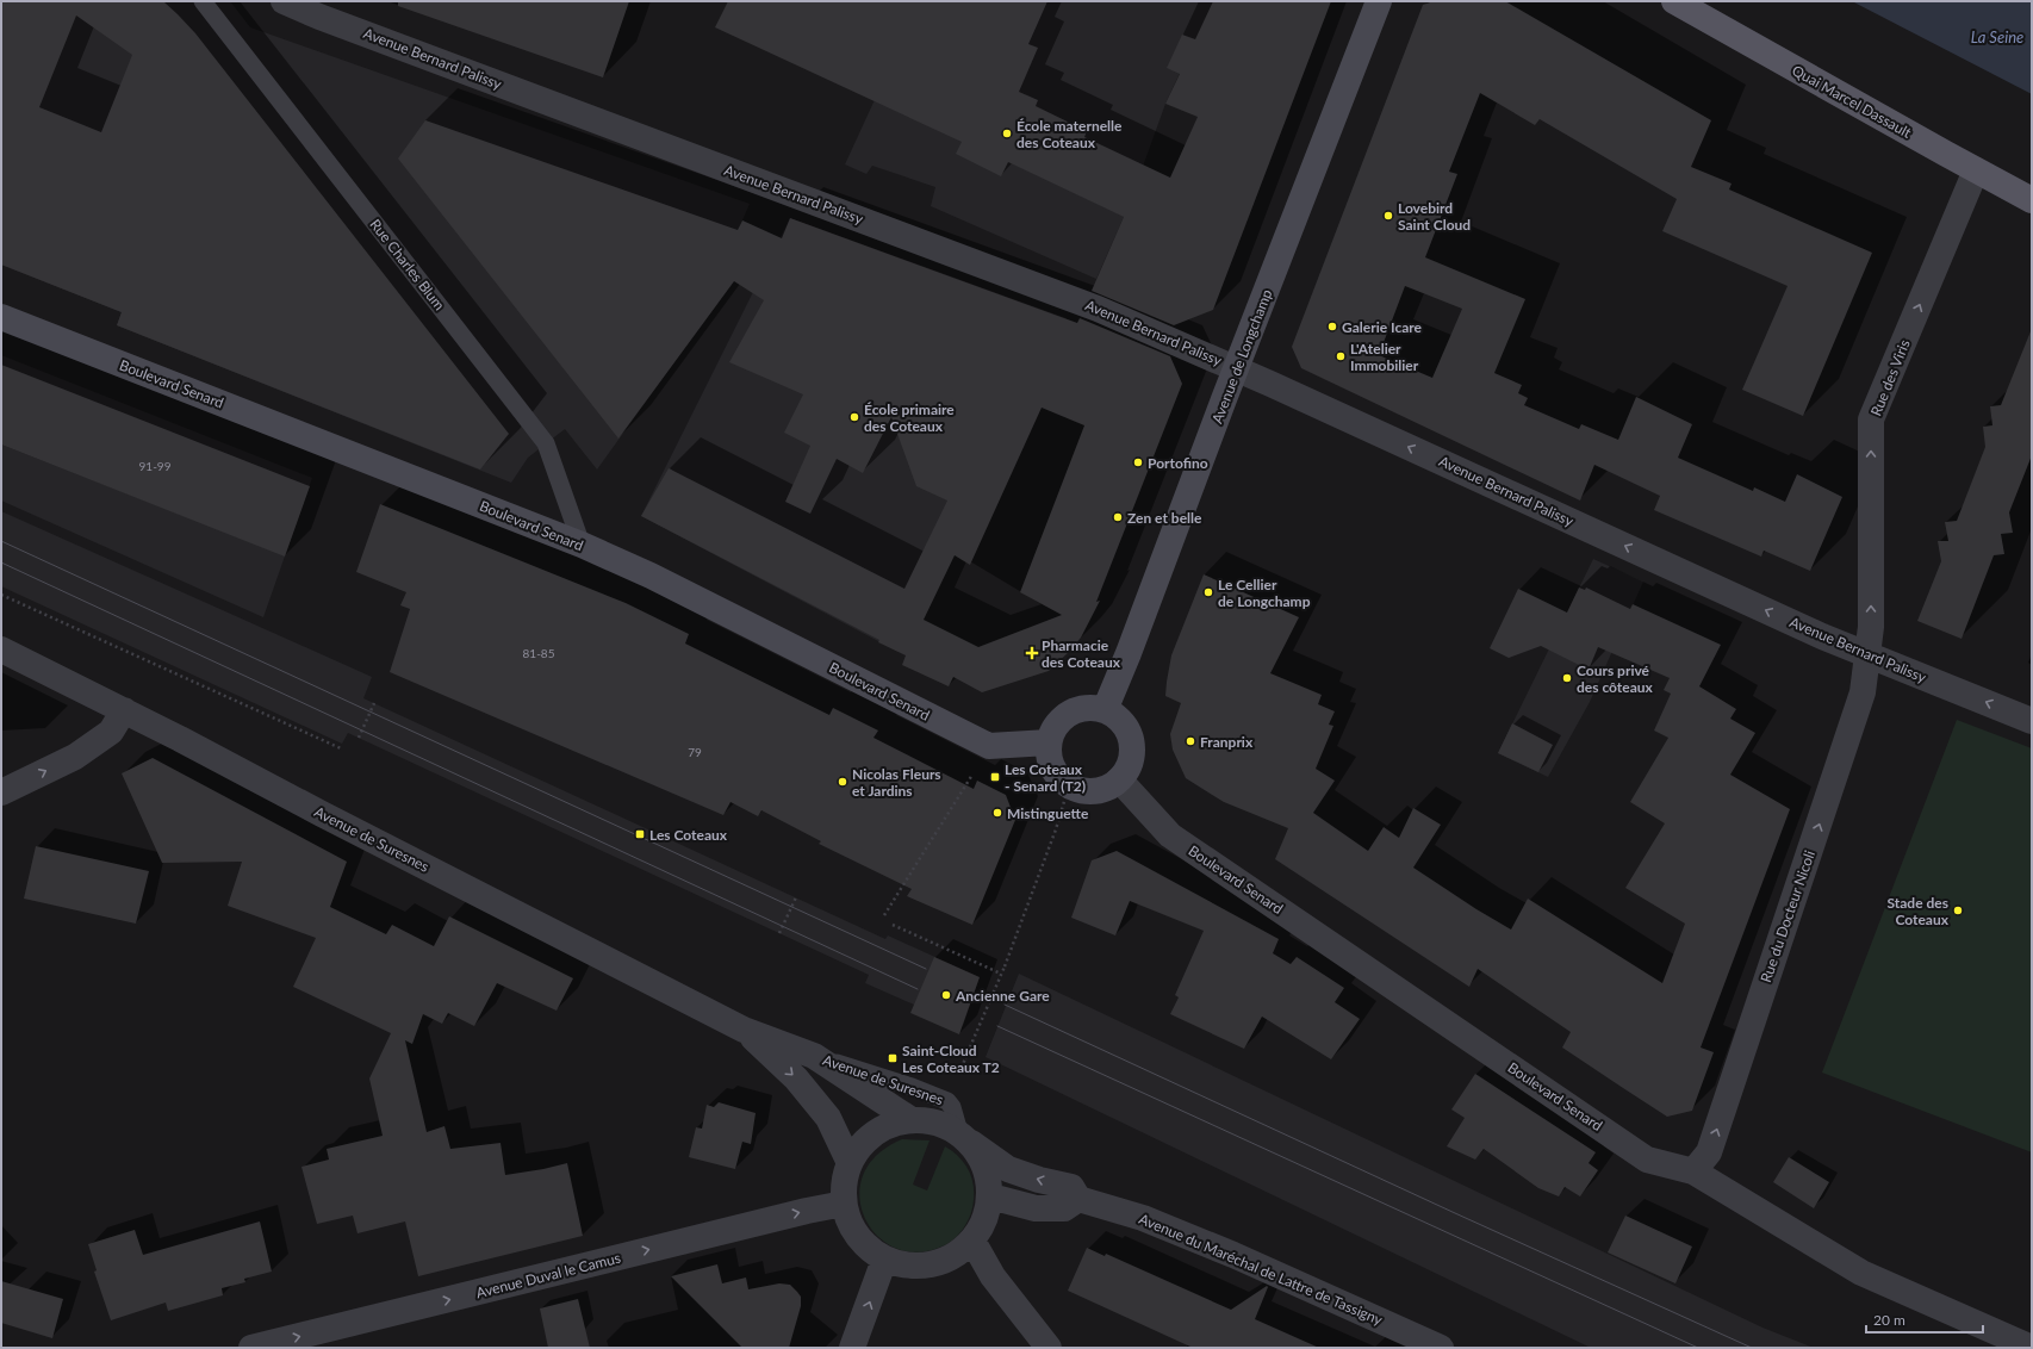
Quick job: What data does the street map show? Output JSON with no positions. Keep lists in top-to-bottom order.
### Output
{
  "streets": {
    "main road": ["Quai Marcel Dassault"],
    "street": [
      "Avenue Bernard Palissy",
      "Avenue de Longchamp",
      "Rue des Viris",
      "Boulevard Senard",
      "Avenue de Suresnes",
      "Rue du Docteur Nicoli",
      "Avenue du Maréchal de Lattre de Tassigny",
      "Avenue Duval le Camus"
    ],
    "lane": ["Rue Charles Blum"]
  },
  "crossings": [
    ["Avenue Bernard Palissy", "Avenue de Longchamp"],
    ["Avenue Bernard Palissy", "Rue des Viris"],
    ["Avenue Bernard Palissy", "Rue du Docteur Nicoli"],
    ["Quai Marcel Dassault", "Rue des Viris"],
    ["Rue Charles Blum", "Boulevard Senard"],
    ["Avenue de Longchamp", "Boulevard Senard"],
    ["Rue des Viris", "Rue du Docteur Nicoli"],
    ["Boulevard Senard", "Rue du Docteur Nicoli"],
    ["Avenue de Suresnes", "Avenue du Maréchal de Lattre de Tassigny"],
    ["Avenue de Suresnes", "Avenue Duval le Camus"],
    ["Avenue du Maréchal de Lattre de Tassigny", "Avenue Duval le Camus"]
  ],
  "one_way": [
    "Avenue Bernard Palissy",
    "Rue des Viris",
    "Rue du Docteur Nicoli",
    "Avenue Duval le Camus"
  ],
  "water": ["La Seine"],
  "places": {
    "other": [
      "École maternelle des Coteaux",
      "Lovebird Saint Cloud",
      "Galerie Icare",
      "L'Atelier Immobilier",
      "École primaire des Coteaux",
      "Portofino",
      "Zen et belle",
      "Le Cellier de Longchamp",
      "Cours privé des côteaux",
      "Franprix",
      "Nicolas Fleurs et Jardins",
      "Mistinguette",
      "Stade des Coteaux",
      "Ancienne Gare"
    ],
    "health": ["Pharmacie des Coteaux"],
    "transit": ["Les Coteaux - Senard (T2)", "Les Coteaux", "Saint-Cloud Les Coteaux T2"]
  },
  "house_numbers": ["91-99", "81-85", "79"],
  "scale_bar": "20 m"
}
